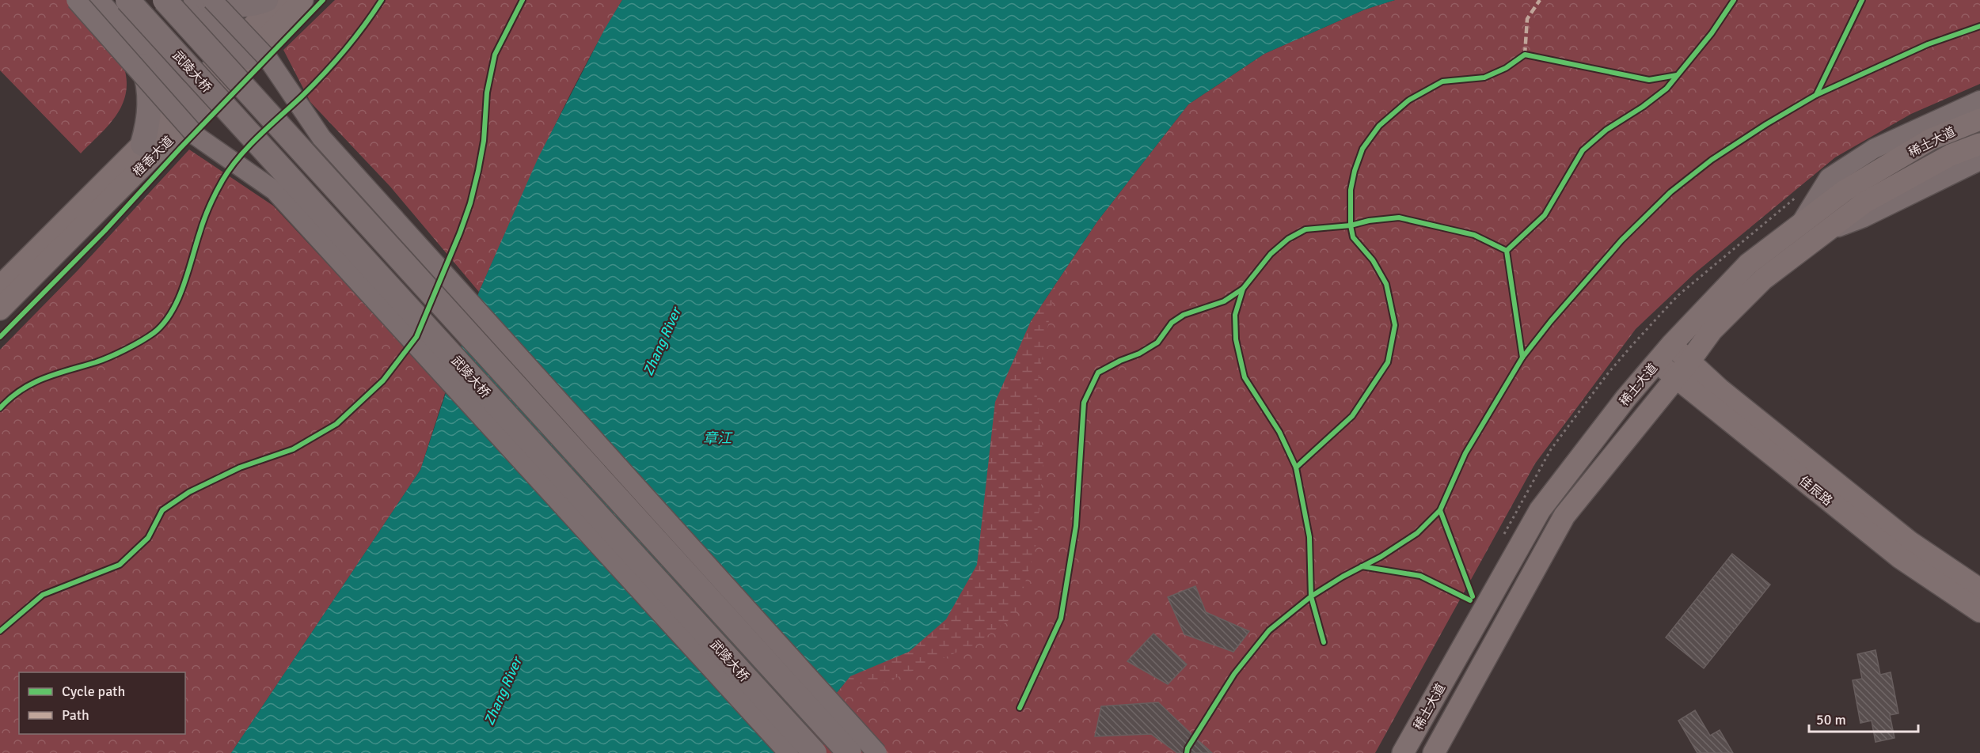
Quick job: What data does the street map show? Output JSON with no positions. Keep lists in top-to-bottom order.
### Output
{
  "streets": {
    "main road": [
      "武陵大桥",
      "稀土大道",
      "橙香大道",
      "佳辰路"
    ]
  },
  "crossings": [
    ["稀土大道", "佳辰路"]
  ],
  "water": ["Zhang River", "章江"],
  "legend": ["Cycle path", "Path"],
  "scale_bar": "50 m"
}
